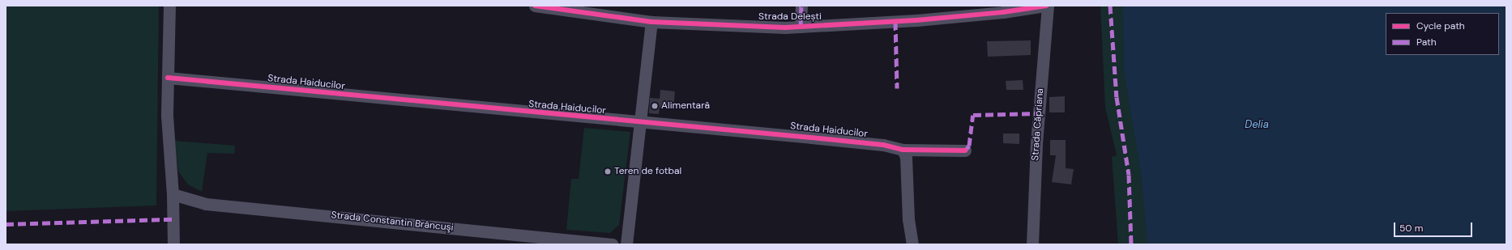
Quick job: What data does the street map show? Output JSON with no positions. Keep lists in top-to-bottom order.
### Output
{
  "streets": {
    "street": [
      "Strada Delești",
      "Strada Haiducilor",
      "Strada Căpriana",
      "Strada Constantin Brâncuşi"
    ]
  },
  "crossings": [
    ["Strada Delești", "Strada Căpriana"]
  ],
  "water": ["Delia"],
  "places": ["Alimentară", "Teren de fotbal"],
  "legend": ["Cycle path", "Path"],
  "scale_bar": "50 m"
}
